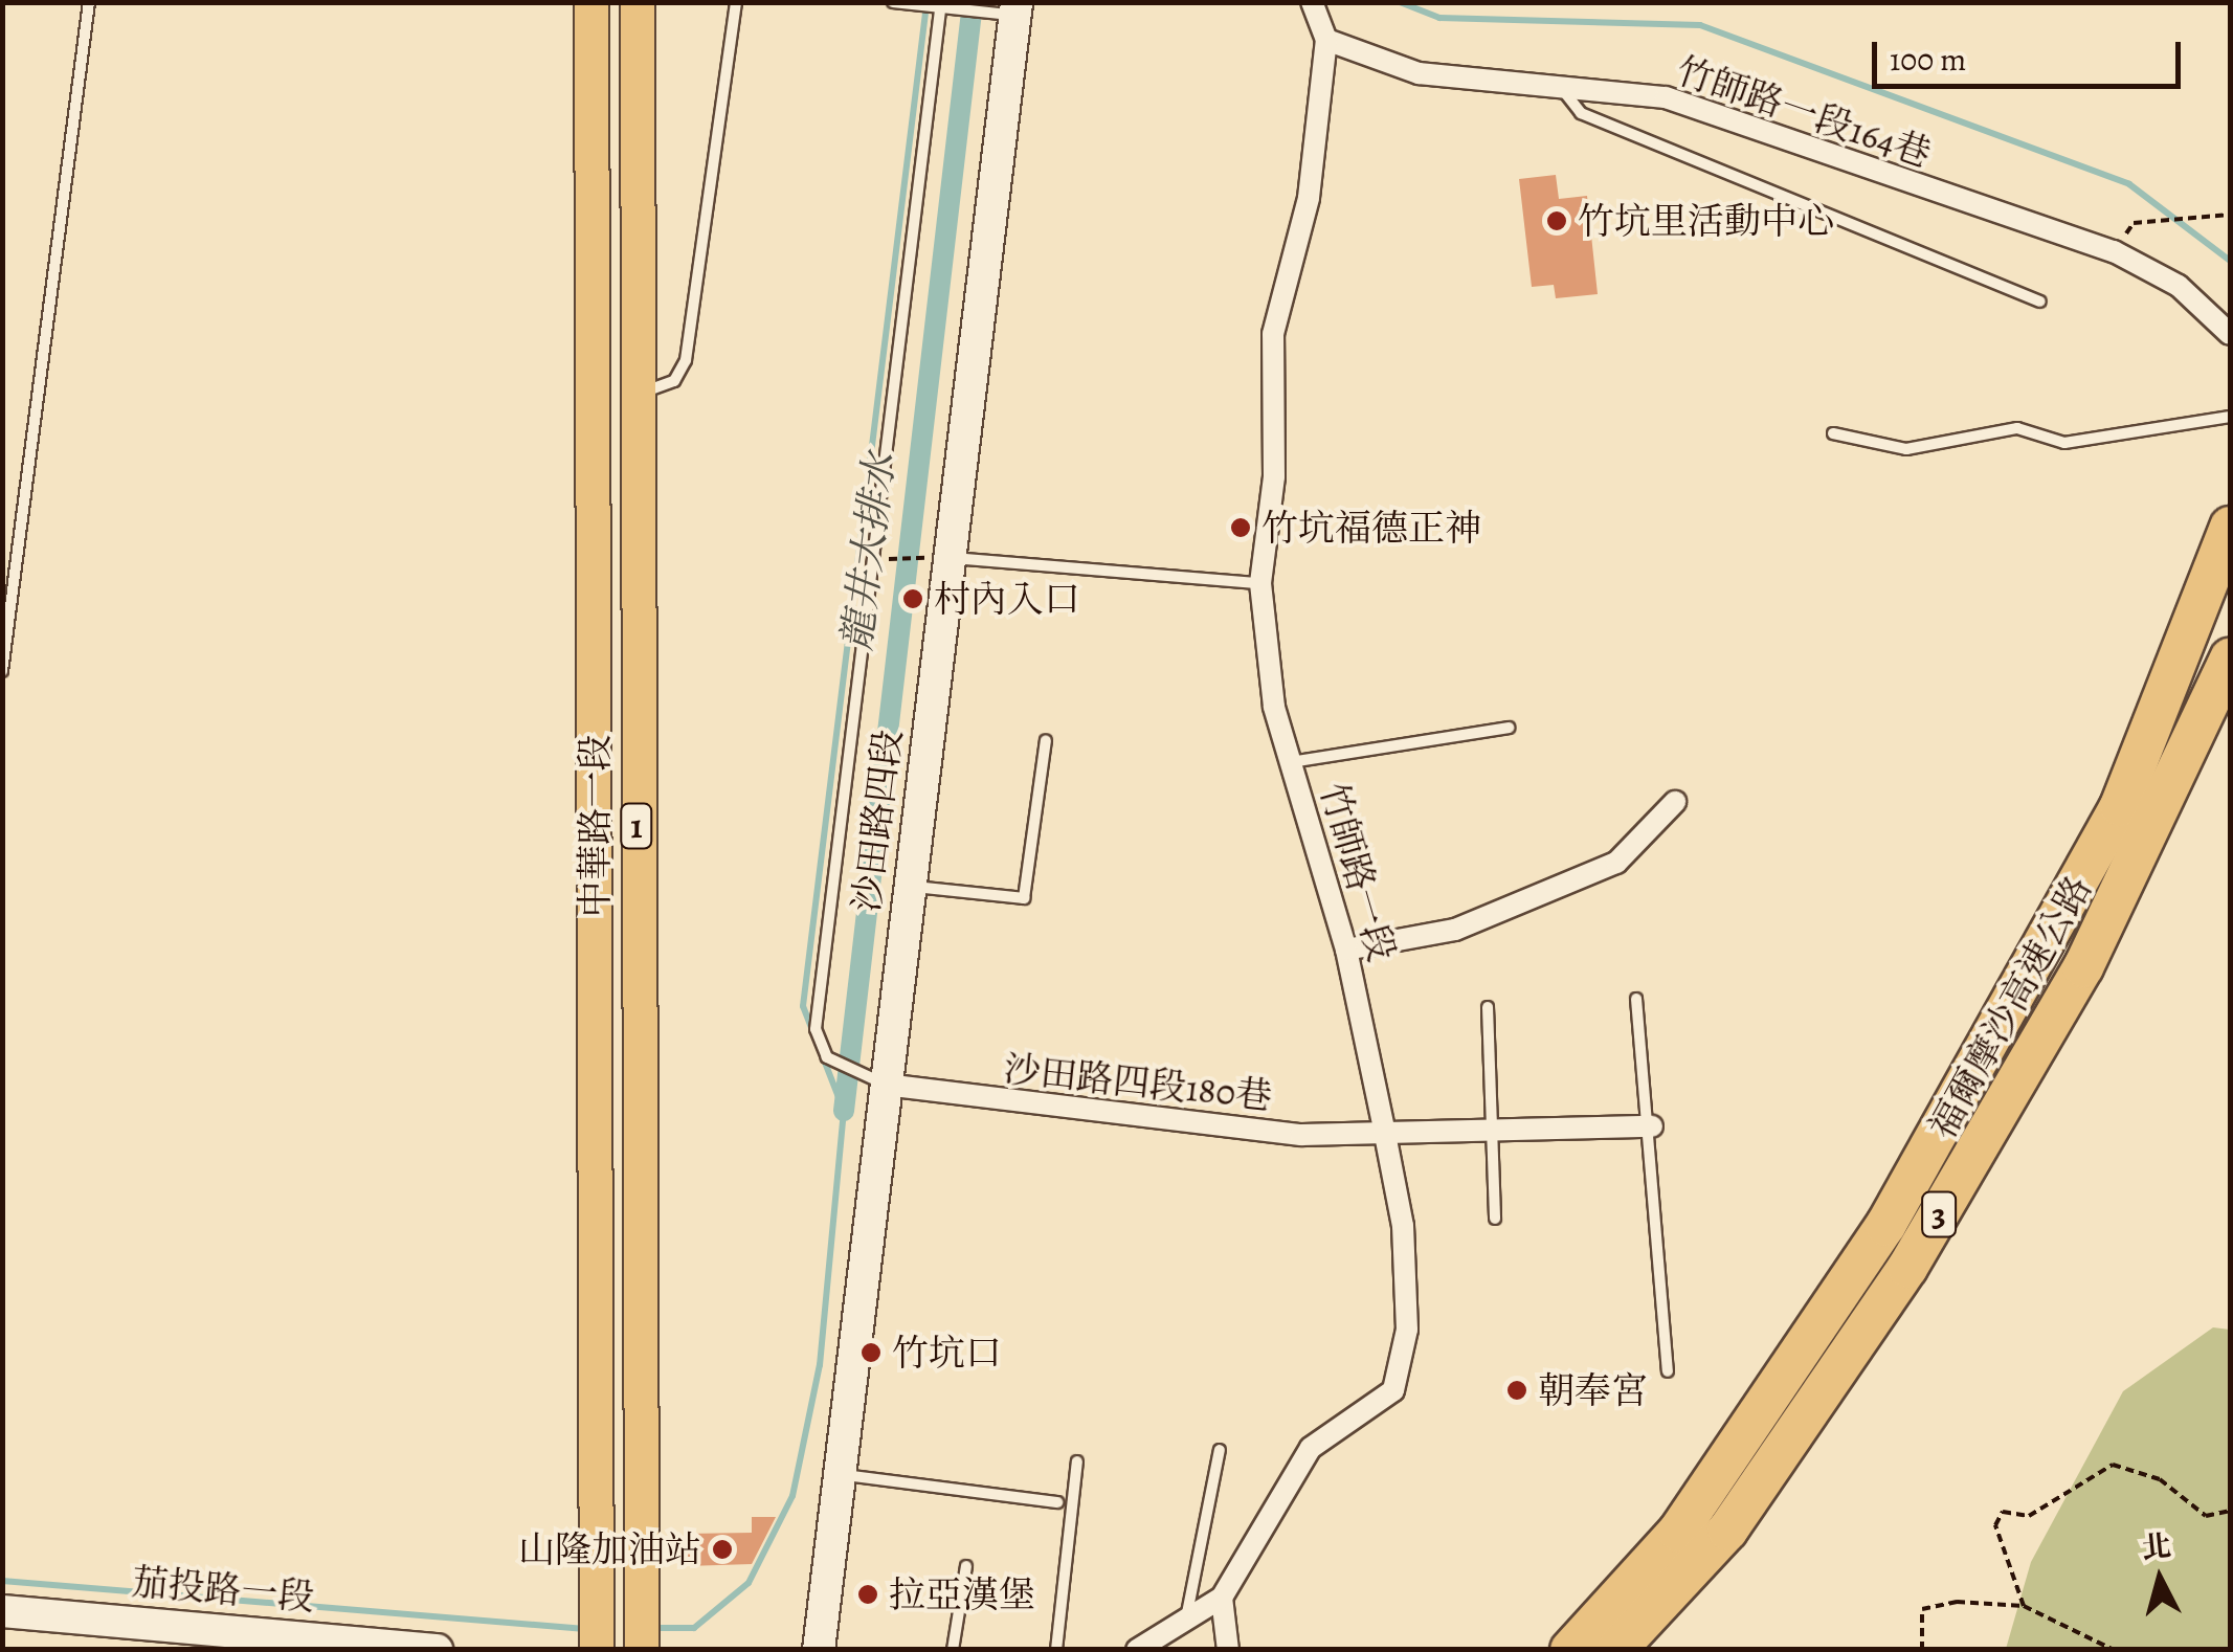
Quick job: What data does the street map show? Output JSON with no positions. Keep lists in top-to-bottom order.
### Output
{
  "streets": {
    "highway": ["福爾摩沙高速公路", "3"],
    "main road": ["中華路一段", "1"],
    "street": [
      "竹師路一段164巷",
      "沙田路四段",
      "竹師路一段",
      "沙田路四段180巷",
      "茄投路一段"
    ]
  },
  "crossings": [
    ["竹師路一段164巷", "竹師路一段"],
    ["沙田路四段", "沙田路四段180巷"],
    ["竹師路一段", "沙田路四段180巷"]
  ],
  "water": ["龍井大排水"],
  "places": [
    "竹坑里活動中心",
    "竹坑福德正神",
    "村內入口",
    "竹坑口",
    "朝奉宮",
    "山隆加油站",
    "拉亞漢堡"
  ],
  "scale_bar": "100 m",
  "north": "top"
}
